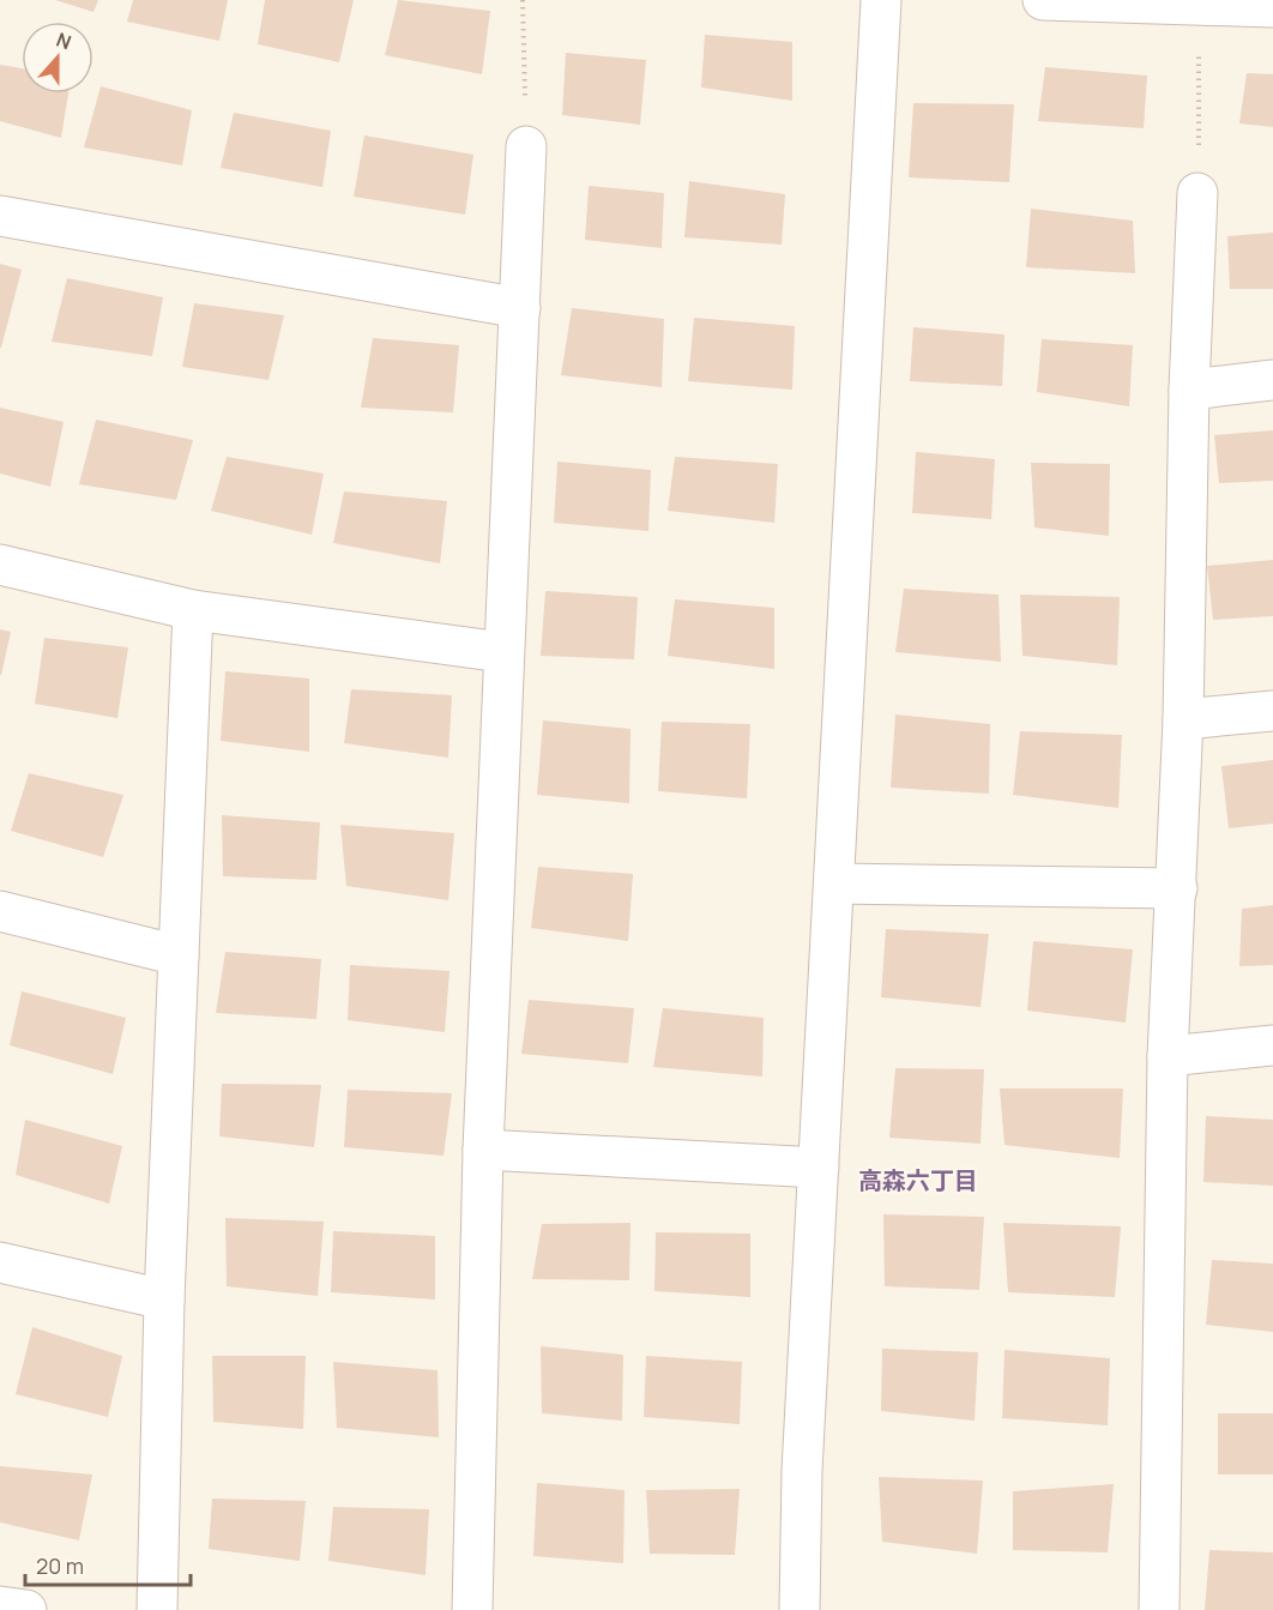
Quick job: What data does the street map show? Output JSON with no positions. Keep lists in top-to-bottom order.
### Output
{
  "districts": ["高森六丁目"],
  "scale_bar": "20 m",
  "north": "top"
}
